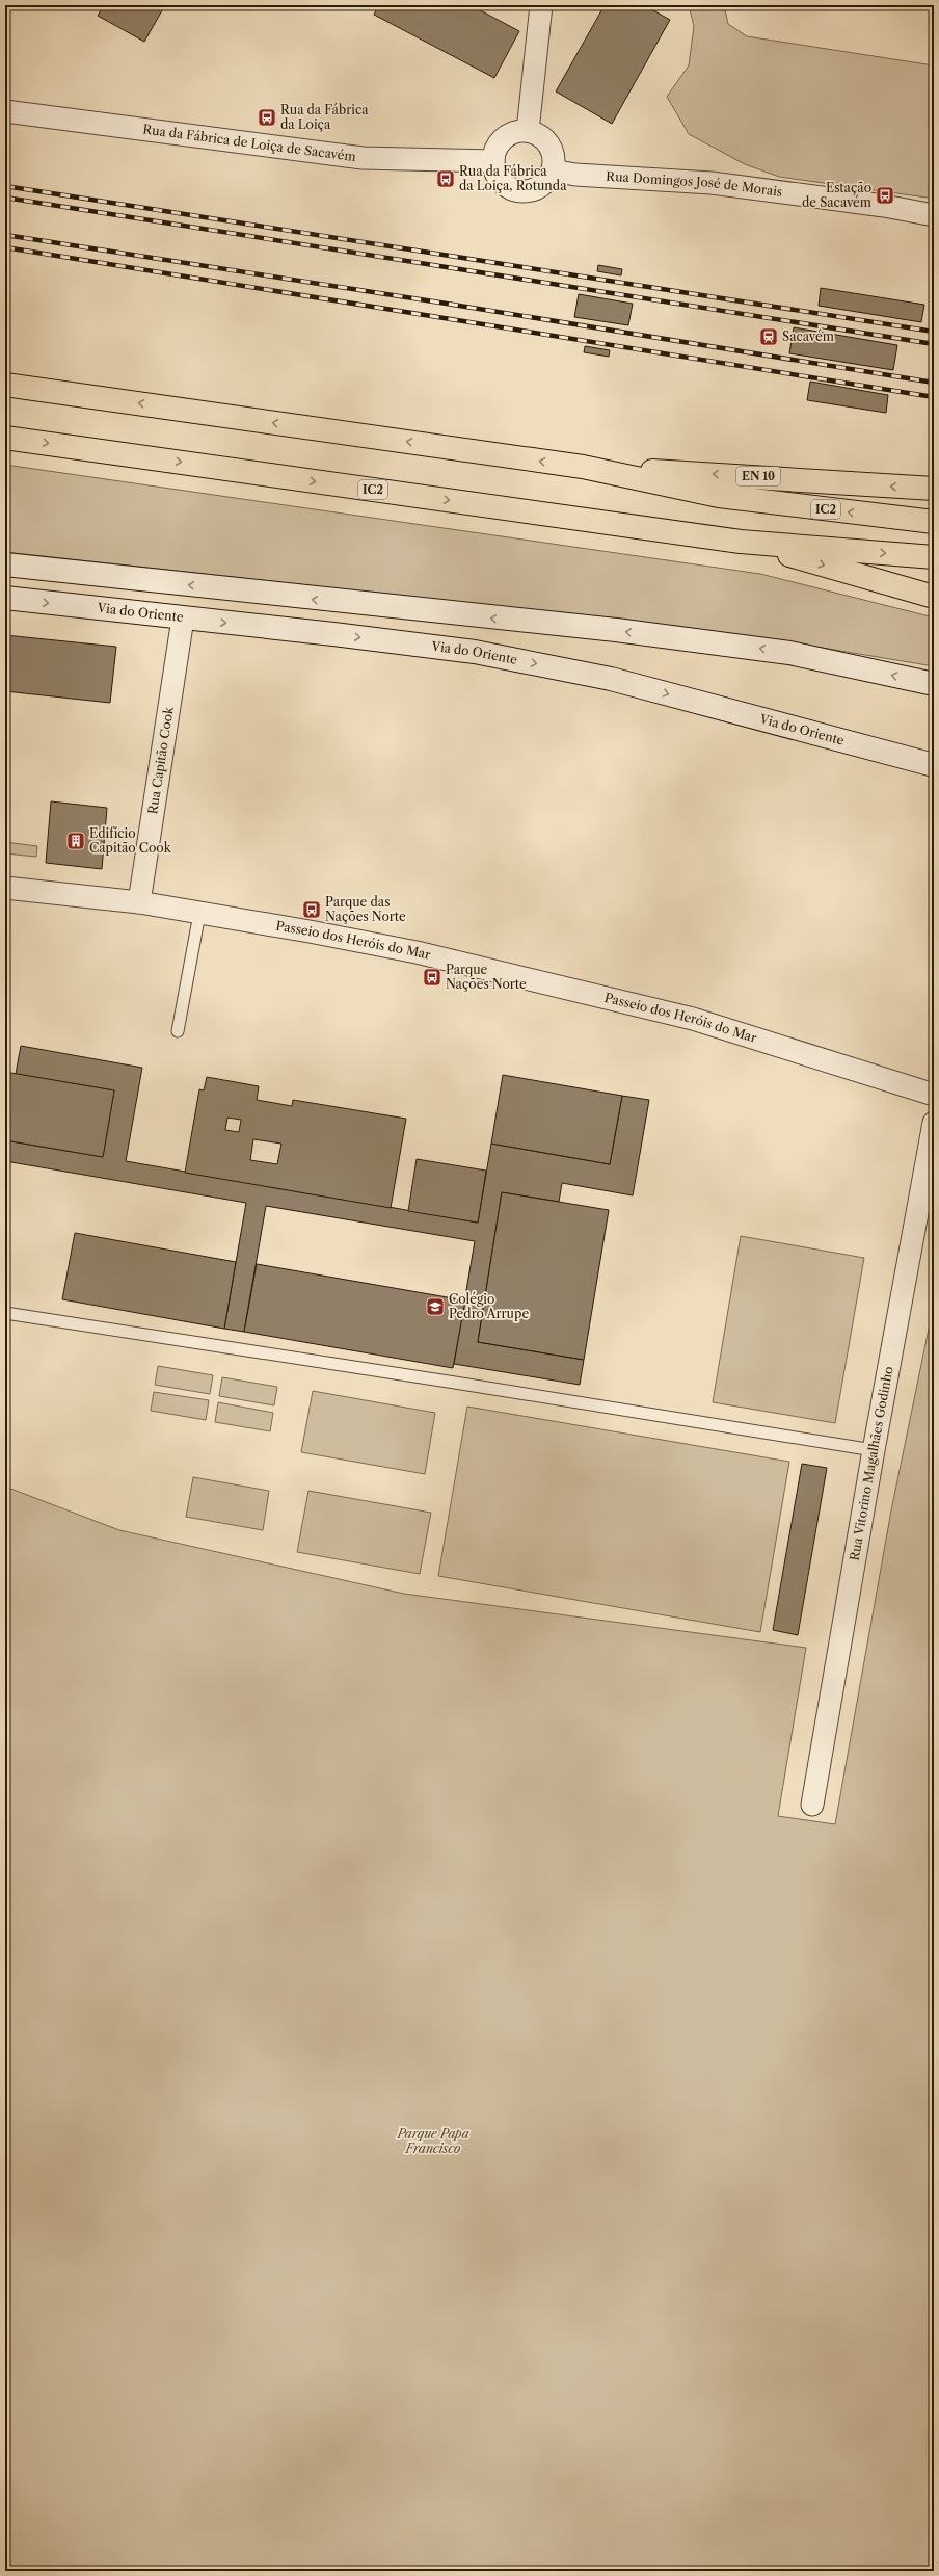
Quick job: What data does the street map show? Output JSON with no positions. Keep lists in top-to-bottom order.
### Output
{
  "streets": {
    "highway": ["EN 10", "IC2"],
    "street": [
      "Rua da Fábrica de Loiça de Sacavém",
      "Rua Domingos José de Morais",
      "Via do Oriente",
      "Rua Capitão Cook",
      "Passeio dos Heróis do Mar",
      "Rua Vitorino Magalhães Godinho"
    ]
  },
  "crossings": [
    ["Rua da Fábrica de Loiça de Sacavém", "Rua Domingos José de Morais"],
    ["EN 10", "IC2"],
    ["Via do Oriente", "Rua Capitão Cook"],
    ["Rua Capitão Cook", "Passeio dos Heróis do Mar"]
  ],
  "parks": ["Parque Papa Francisco"],
  "places": {
    "bus stop": [
      "Rua da Fábrica da Loiça",
      "Rua da Fábrica da Loiça, Rotunda",
      "Estação de Sacavém",
      "Parque das Nações Norte",
      "Parque Nações Norte"
    ],
    "station": ["Sacavém"],
    "building": ["Edifício Capitão Cook"],
    "school or university": ["Colégio Pedro Arrupe"]
  }
}
